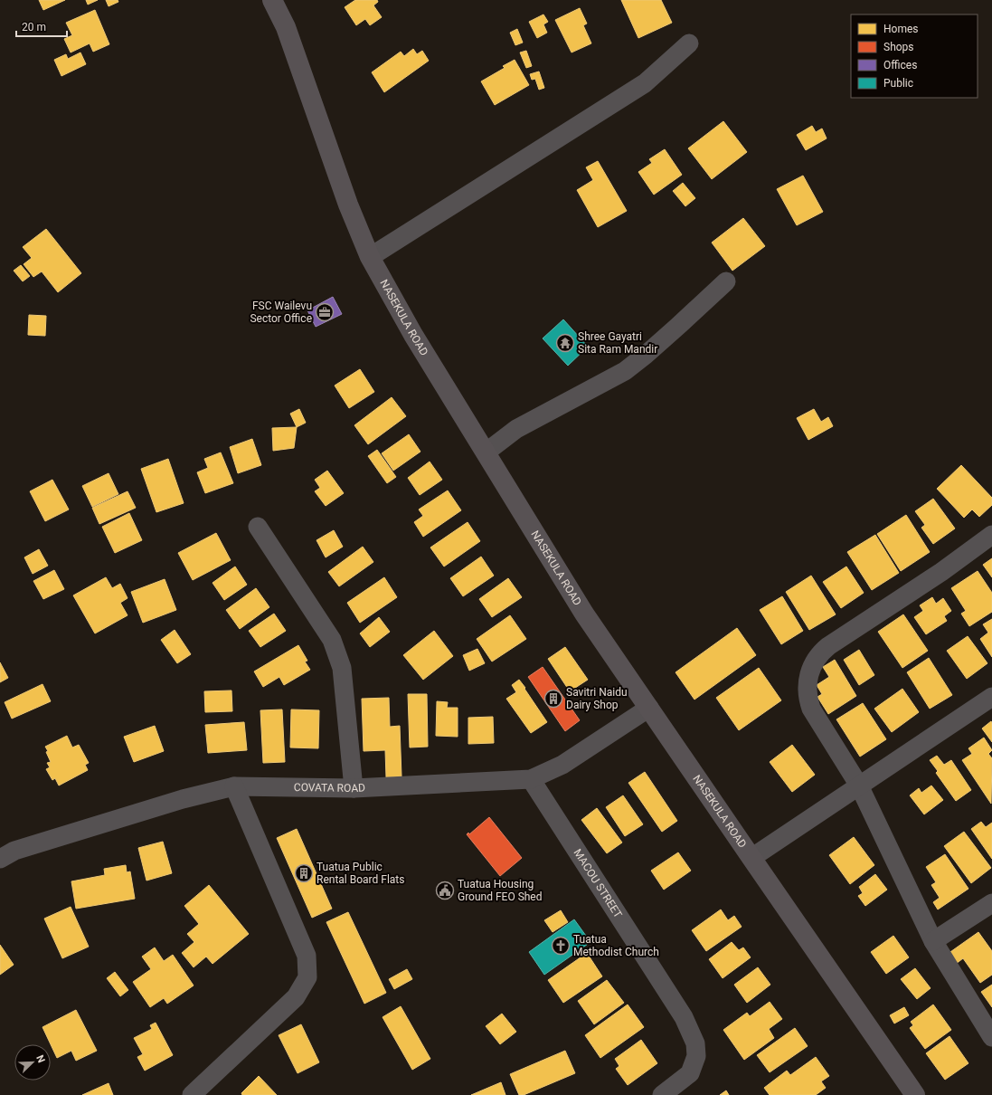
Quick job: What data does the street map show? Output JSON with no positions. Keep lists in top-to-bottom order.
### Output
{
  "streets": {
    "main road": ["NASEKULA ROAD"],
    "street": ["COVATA ROAD", "MACOU STREET"]
  },
  "crossings": [
    ["NASEKULA ROAD", "COVATA ROAD"],
    ["COVATA ROAD", "MACOU STREET"]
  ],
  "places": {
    "office": ["FSC Wailevu Sector Office"],
    "temple": ["Shree Gayatri Sita Ram Mandir"],
    "building": ["Savitri Naidu Dairy Shop", "Tuatua Public Rental Board Flats"],
    "public building": ["Tuatua Housing Ground FEO Shed"],
    "church": ["Tuatua Methodist Church"]
  },
  "legend": [
    "Homes",
    "Shops",
    "Offices",
    "Public"
  ],
  "scale_bar": "20 m",
  "north": "top right"
}
